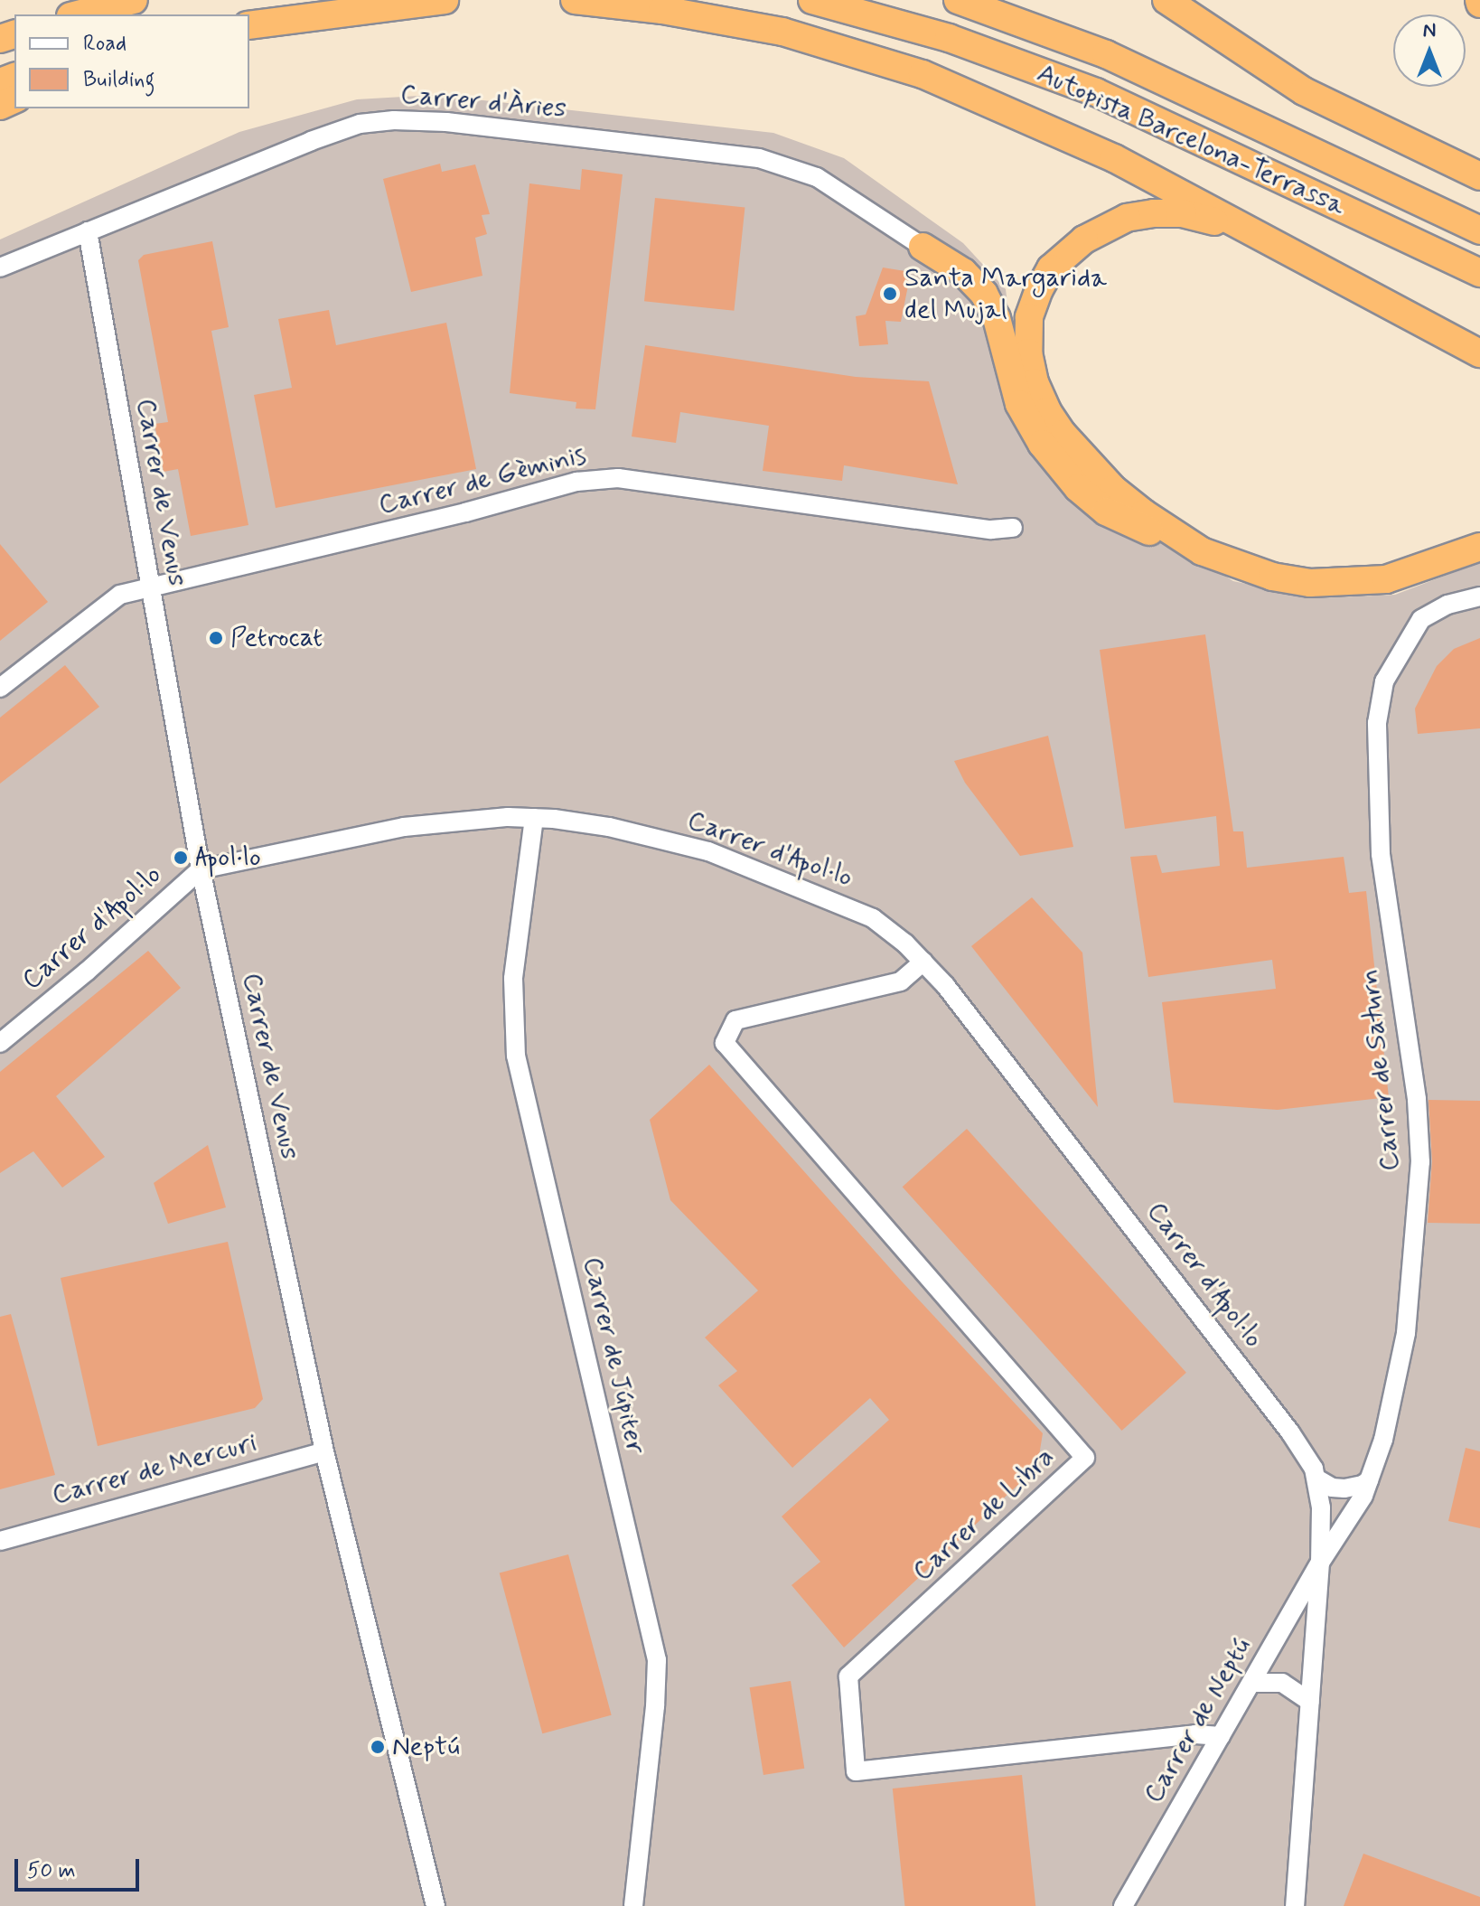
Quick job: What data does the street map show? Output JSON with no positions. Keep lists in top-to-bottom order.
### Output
{
  "streets": {
    "highway": ["Autopista Barcelona-Terrassa"],
    "street": [
      "Carrer d'Àries",
      "Carrer de Gèminis",
      "Carrer de Venus",
      "Carrer d'Apol·lo",
      "Carrer de Saturn",
      "Carrer de Júpiter",
      "Carrer de Mercuri",
      "Carrer de Libra",
      "Carrer de Neptú"
    ]
  },
  "crossings": [
    ["Carrer d'Àries", "Carrer de Venus"],
    ["Carrer de Gèminis", "Carrer de Venus"],
    ["Carrer de Venus", "Carrer d'Apol·lo"],
    ["Carrer de Venus", "Carrer de Mercuri"],
    ["Carrer d'Apol·lo", "Carrer de Saturn"],
    ["Carrer d'Apol·lo", "Carrer de Júpiter"],
    ["Carrer d'Apol·lo", "Carrer de Libra"],
    ["Carrer d'Apol·lo", "Carrer de Neptú"],
    ["Carrer de Saturn", "Carrer de Neptú"],
    ["Carrer de Libra", "Carrer de Neptú"]
  ],
  "places": [
    "Santa Margarida del Mujal",
    "Petrocat",
    "Apol·lo",
    "Neptú"
  ],
  "legend": ["Road", "Building"],
  "scale_bar": "50 m",
  "north": "top"
}
